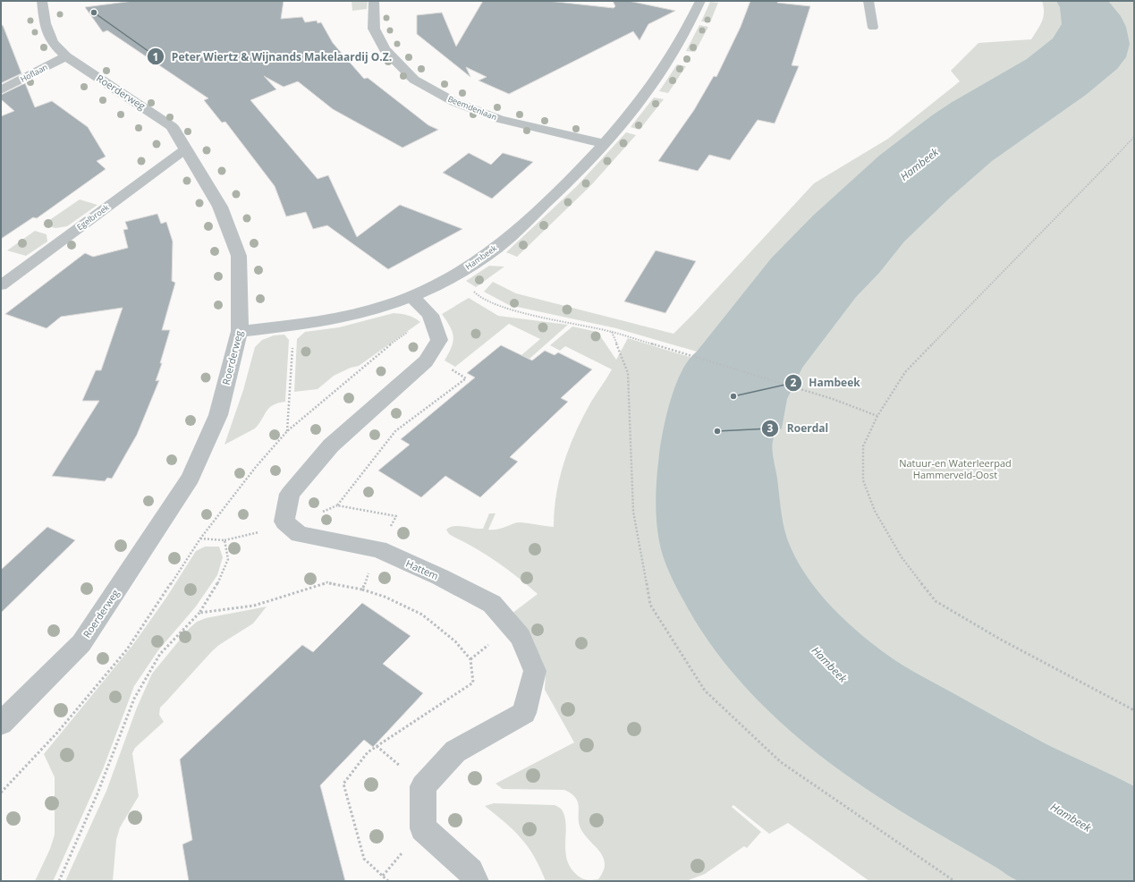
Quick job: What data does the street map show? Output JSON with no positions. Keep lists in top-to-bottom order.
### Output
{
  "streets": {
    "street": [
      "Hoflaan",
      "Roerderweg",
      "Beemdenlaan",
      "Hambeek",
      "Hattem"
    ],
    "lane": ["Egelbroek"]
  },
  "crossings": [
    ["Hoflaan", "Roerderweg"],
    ["Roerderweg", "Egelbroek"],
    ["Roerderweg", "Hambeek"],
    ["Beemdenlaan", "Hambeek"],
    ["Hambeek", "Hattem"]
  ],
  "water": ["Hambeek"],
  "parks": ["Natuur-en Waterleerpad Hammerveld-Oost"],
  "places": ["Peter Wiertz & Wijnands Makelaardij O.Z.", "Hambeek", "Roerdal"]
}
